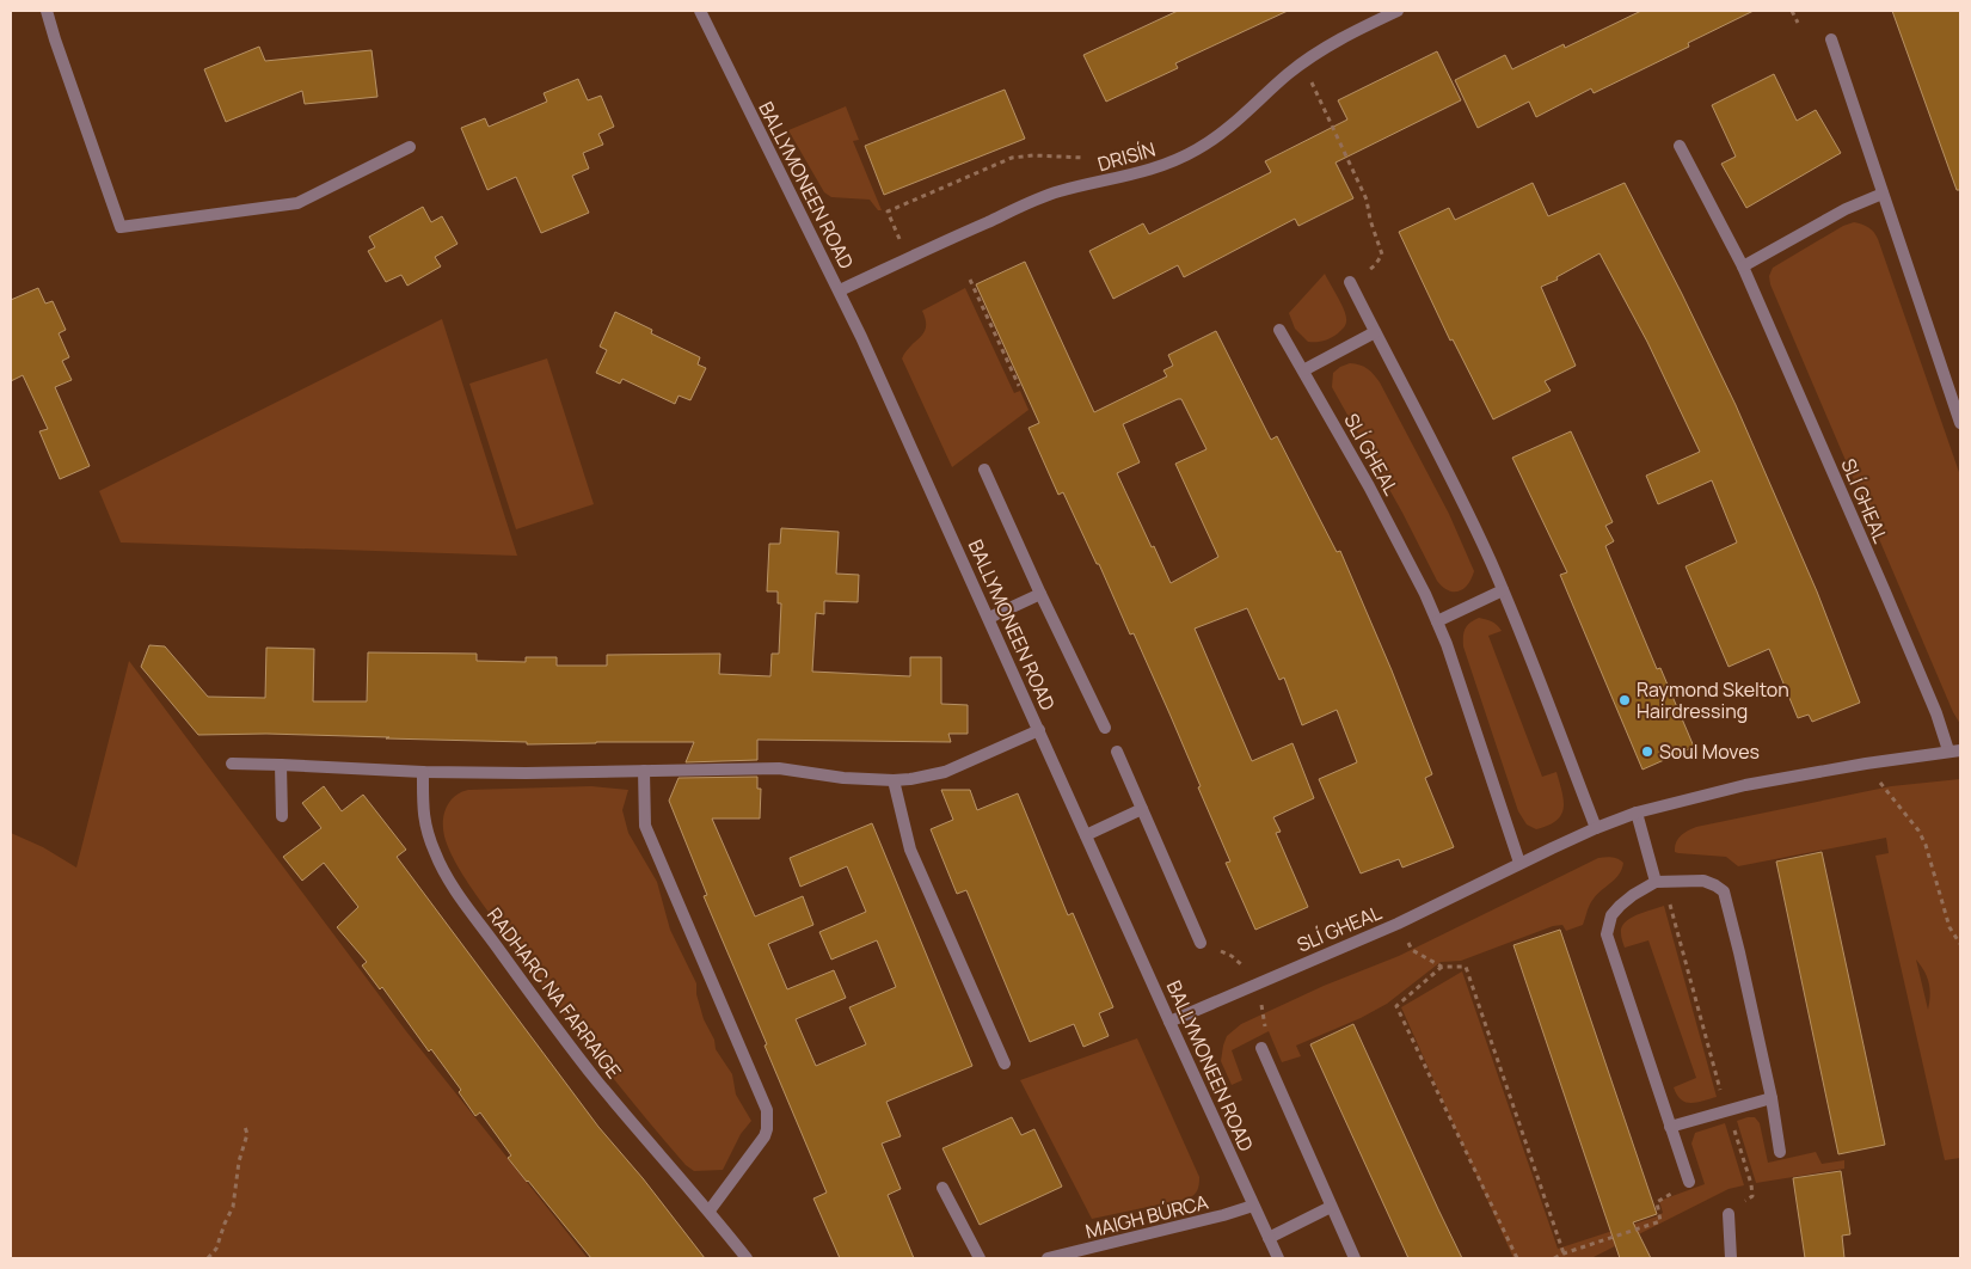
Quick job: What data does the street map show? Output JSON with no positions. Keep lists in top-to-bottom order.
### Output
{
  "streets": {
    "street": [
      "DRISÍN",
      "BALLYMONEEN ROAD",
      "SLÍ GHEAL",
      "RADHARC NA FARRAIGE",
      "MAIGH BÚRCA"
    ]
  },
  "crossings": [
    ["DRISÍN", "BALLYMONEEN ROAD"],
    ["BALLYMONEEN ROAD", "SLÍ GHEAL"],
    ["BALLYMONEEN ROAD", "MAIGH BÚRCA"]
  ],
  "places": ["Raymond Skelton Hairdressing", "Soul Moves"]
}
